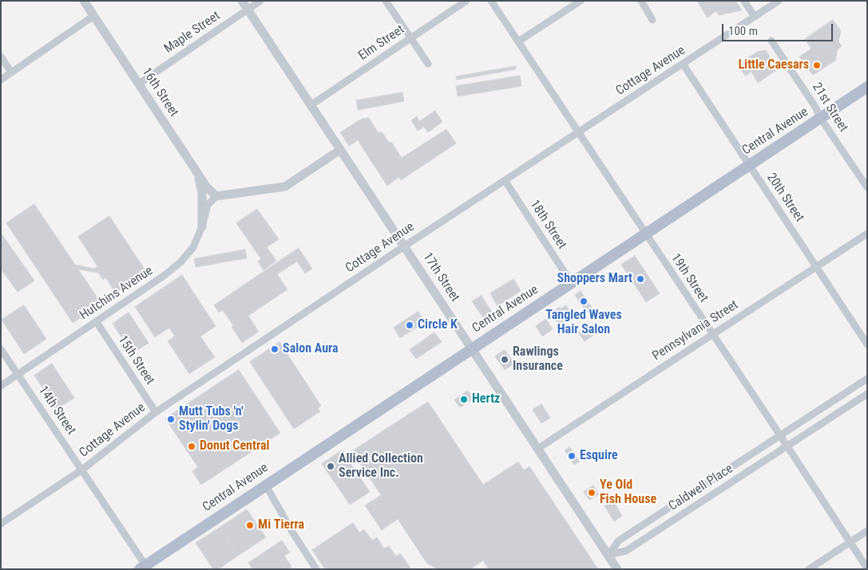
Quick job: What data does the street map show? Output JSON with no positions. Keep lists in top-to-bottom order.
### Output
{
  "streets": {
    "main road": ["Central Avenue"],
    "street": [
      "Maple Street",
      "Elm Street",
      "Cottage Avenue",
      "16th Street",
      "21st Street",
      "20th Street",
      "18th Street",
      "17th Street",
      "19th Street",
      "Hutchins Avenue",
      "Pennsylvania Street",
      "15th Street",
      "14th Street",
      "Caldwell Place"
    ]
  },
  "crossings": [
    ["Maple Street", "16th Street"],
    ["Maple Street", "17th Street"],
    ["Elm Street", "17th Street"],
    ["Cottage Avenue", "20th Street"],
    ["Cottage Avenue", "18th Street"],
    ["Cottage Avenue", "17th Street"],
    ["Cottage Avenue", "19th Street"],
    ["Cottage Avenue", "15th Street"],
    ["Cottage Avenue", "14th Street"],
    ["16th Street", "Hutchins Avenue"],
    ["21st Street", "Central Avenue"],
    ["Central Avenue", "20th Street"],
    ["Central Avenue", "18th Street"],
    ["Central Avenue", "17th Street"],
    ["Central Avenue", "19th Street"],
    ["Central Avenue", "14th Street"],
    ["20th Street", "Pennsylvania Street"],
    ["17th Street", "Pennsylvania Street"],
    ["17th Street", "Caldwell Place"],
    ["19th Street", "Pennsylvania Street"],
    ["19th Street", "Caldwell Place"],
    ["Hutchins Avenue", "15th Street"],
    ["Hutchins Avenue", "14th Street"]
  ],
  "places": [
    "Little Caesars",
    "Shoppers Mart",
    "Tangled Waves Hair Salon",
    "Circle K",
    "Salon Aura",
    "Rawlings Insurance",
    "Hertz",
    "Mutt Tubs 'n' Stylin' Dogs",
    "Donut Central",
    "Esquire",
    "Allied Collection Service Inc.",
    "Ye Old Fish House",
    "Mi Tierra"
  ],
  "scale_bar": "100 m"
}
